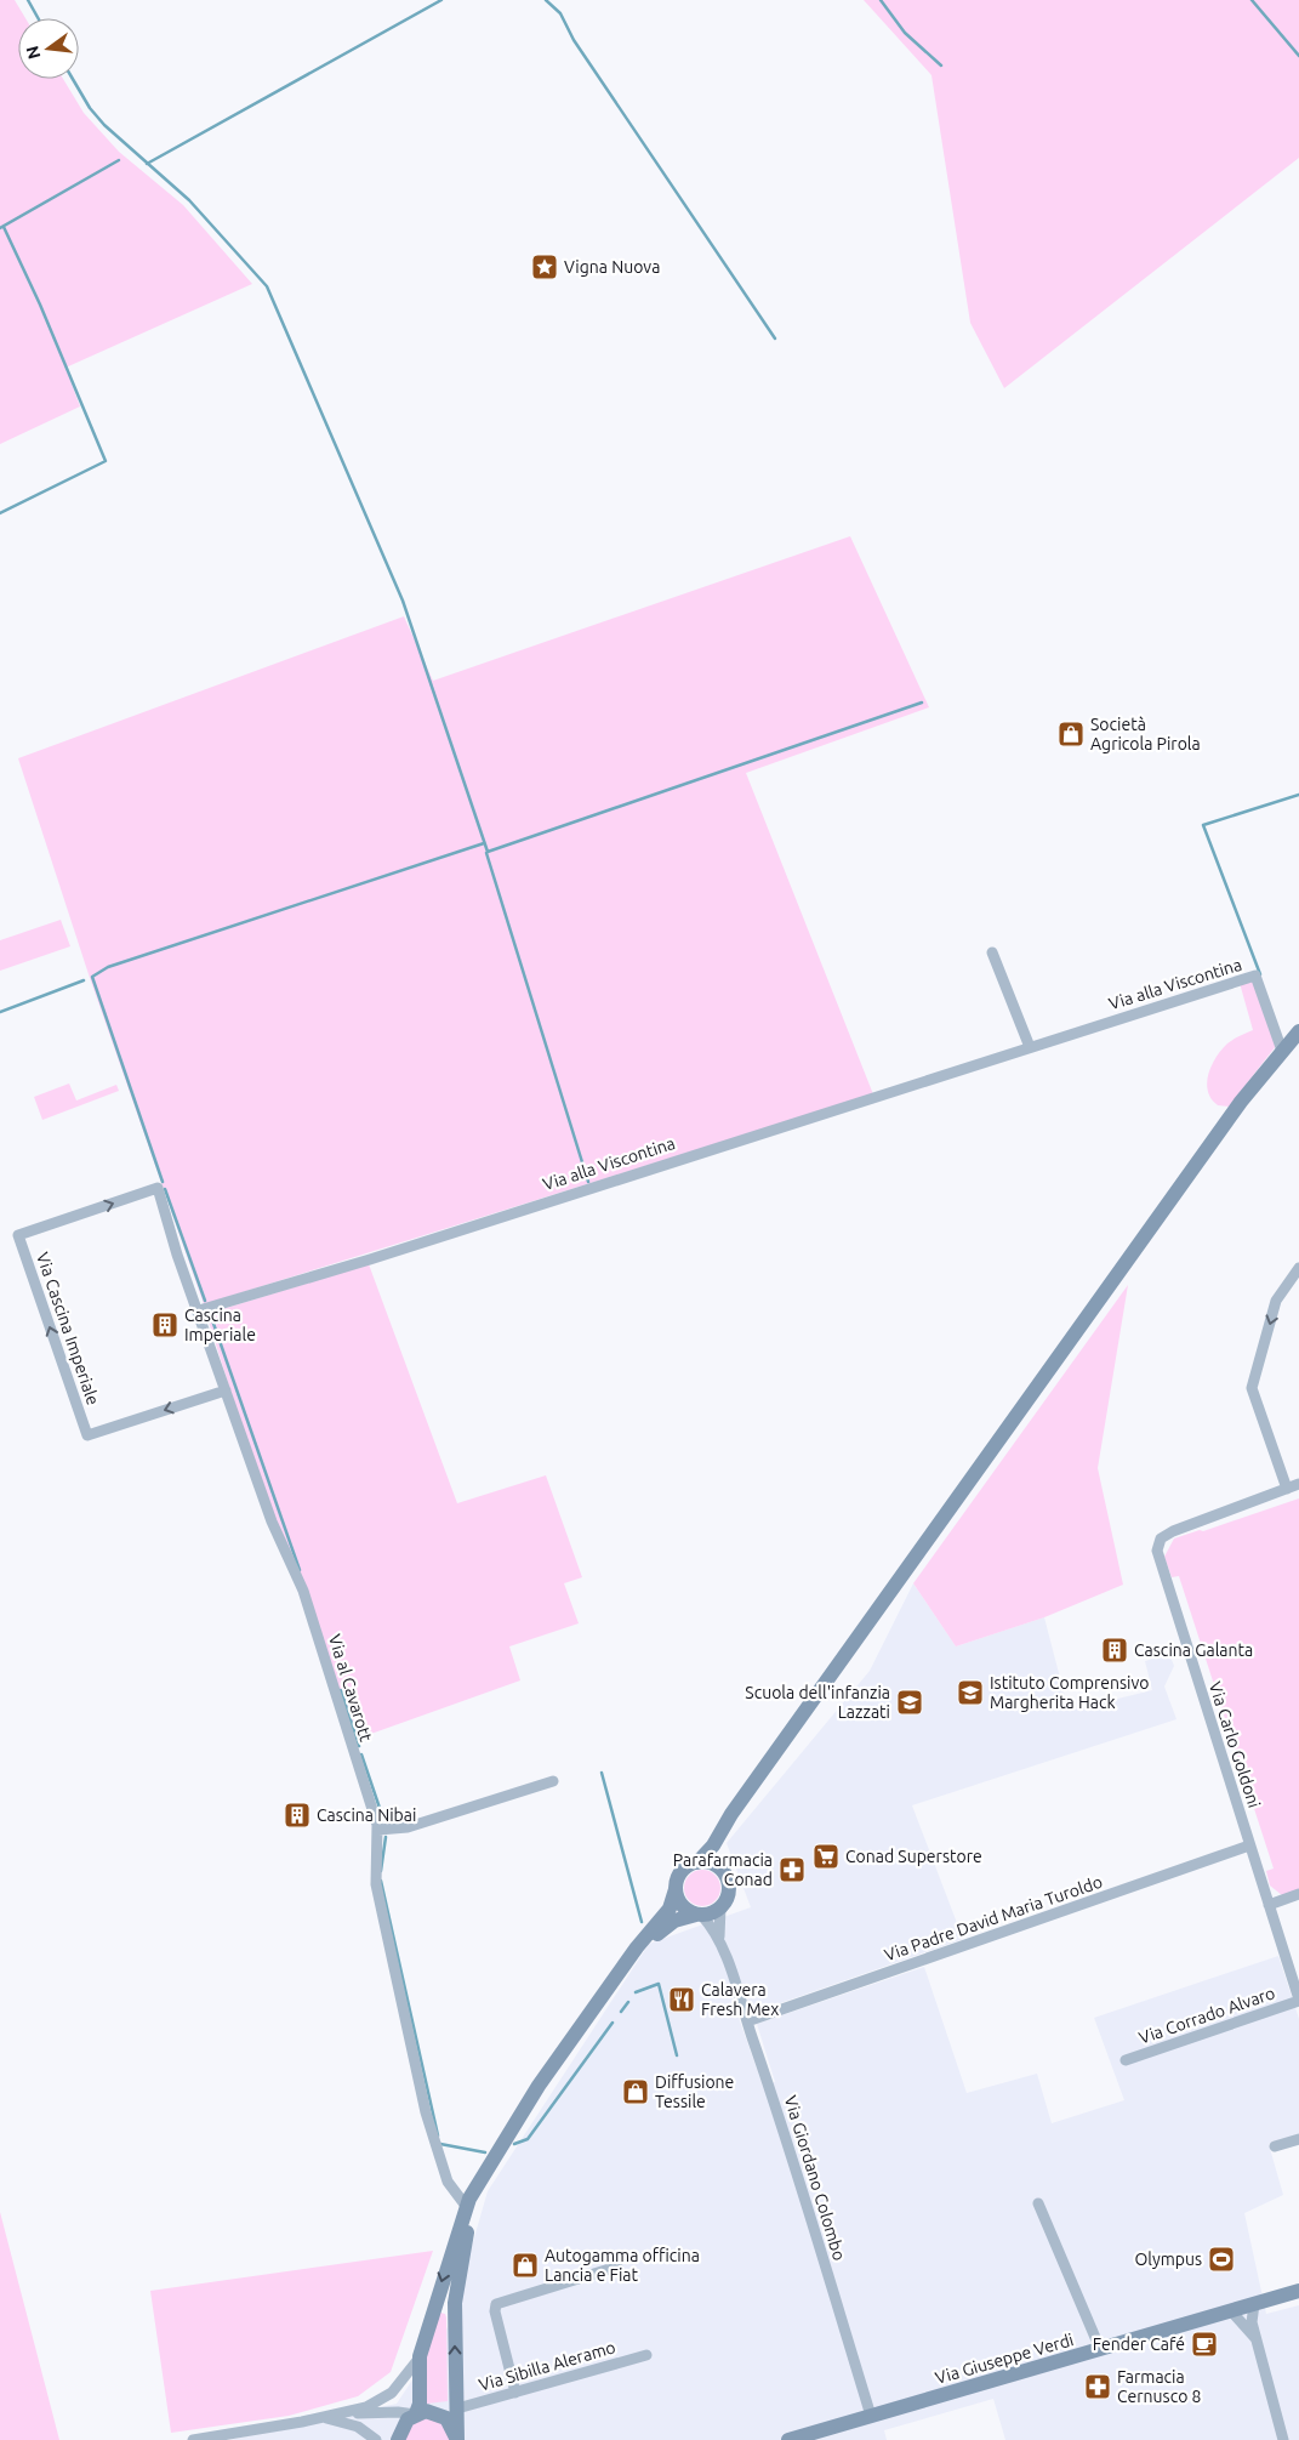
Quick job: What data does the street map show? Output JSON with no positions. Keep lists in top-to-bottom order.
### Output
{
  "streets": {
    "main road": ["Via Giuseppe Verdi"],
    "street": [
      "Via alla Viscontina",
      "Via Cascina Imperiale",
      "Via al Cavarott",
      "Via Carlo Goldoni",
      "Via Padre David Maria Turoldo",
      "Via Corrado Alvaro",
      "Via Giordano Colombo",
      "Via Sibilla Aleramo"
    ]
  },
  "crossings": [
    ["Via alla Viscontina", "Via al Cavarott"],
    ["Via Cascina Imperiale", "Via al Cavarott"],
    ["Via Carlo Goldoni", "Via Padre David Maria Turoldo"],
    ["Via Carlo Goldoni", "Via Corrado Alvaro"],
    ["Via Padre David Maria Turoldo", "Via Giordano Colombo"],
    ["Via Giordano Colombo", "Via Giuseppe Verdi"]
  ],
  "places": {
    "place": ["Vigna Nuova"],
    "shop": ["Società Agricola Pirola", "Diffusione Tessile", "Autogamma officina Lancia e Fiat"],
    "building": ["Cascina Imperiale", "Cascina Galanta", "Cascina Nibai"],
    "school or university": ["Istituto Comprensivo Margherita Hack", "Scuola dell'infanzia Lazzati"],
    "supermarket": ["Conad Superstore"],
    "pharmacy": ["Parafarmacia Conad", "Farmacia Cernusco 8"],
    "restaurant": ["Calavera Fresh Mex"],
    "sports": ["Olympus"],
    "cafe": ["Fender Café"]
  },
  "north": "left"
}
